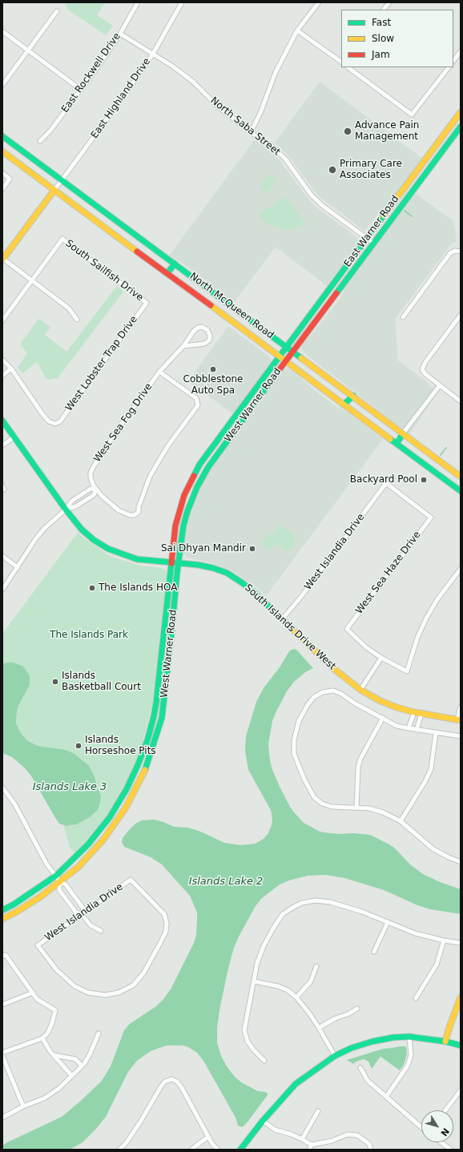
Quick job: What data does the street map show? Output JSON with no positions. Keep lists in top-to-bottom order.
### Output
{
  "streets": {
    "main road": [
      "East Warner Road",
      "North McQueen Road",
      "West Warner Road",
      "South Islands Drive West"
    ],
    "street": [
      "East Rockwell Drive",
      "East Highland Drive",
      "North Saba Street",
      "South Sailfish Drive",
      "West Lobster Trap Drive",
      "West Sea Fog Drive",
      "West Islandia Drive",
      "West Sea Haze Drive"
    ]
  },
  "crossings": [
    ["East Rockwell Drive", "North Saba Street"],
    ["East Highland Drive", "North Saba Street"],
    ["East Highland Drive", "North McQueen Road"],
    ["North Saba Street", "East Warner Road"],
    ["East Warner Road", "North McQueen Road"],
    ["East Warner Road", "West Warner Road"],
    ["South Sailfish Drive", "West Lobster Trap Drive"],
    ["North McQueen Road", "West Warner Road"],
    ["West Warner Road", "South Islands Drive West"],
    ["West Islandia Drive", "West Sea Haze Drive"],
    ["West Islandia Drive", "South Islands Drive West"]
  ],
  "water": ["Islands Lake 3", "Islands Lake 2"],
  "parks": ["The Islands Park"],
  "places": [
    "Advance Pain Management",
    "Primary Care Associates",
    "Cobblestone Auto Spa",
    "Backyard Pool",
    "Sai Dhyan Mandir",
    "The Islands HOA",
    "Islands Basketball Court",
    "Islands Horseshoe Pits"
  ],
  "legend": ["Fast", "Slow", "Jam"],
  "north": "bottom right"
}
